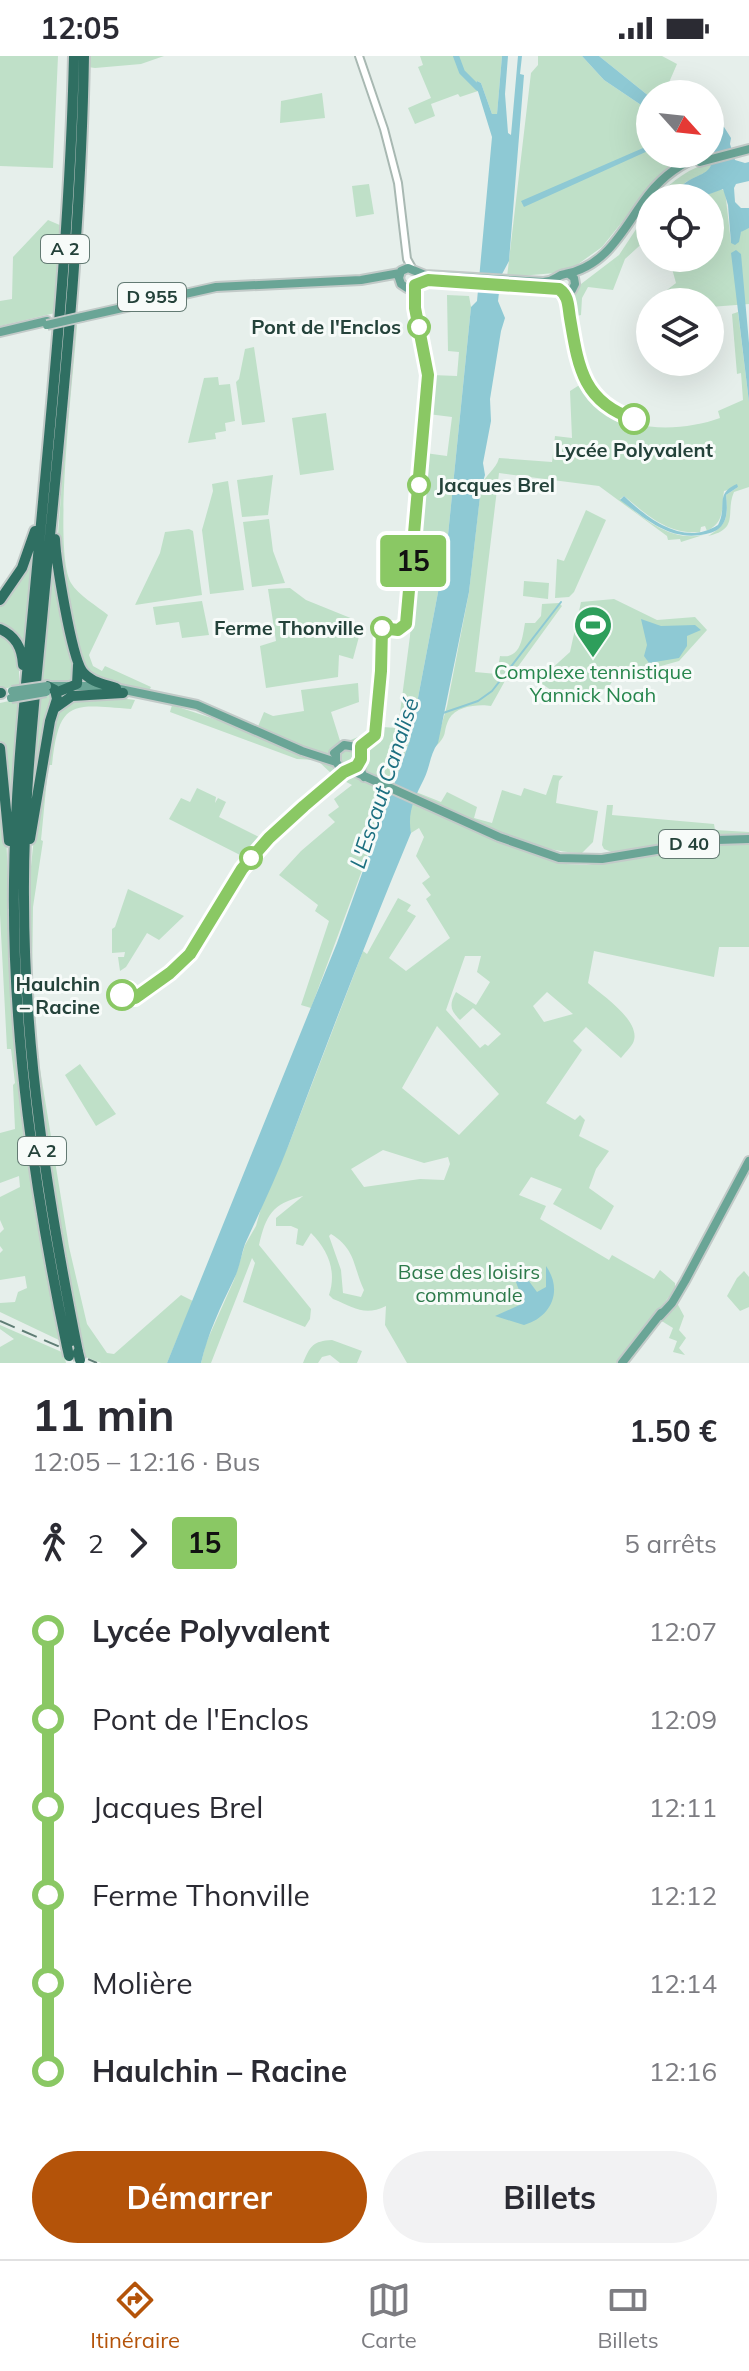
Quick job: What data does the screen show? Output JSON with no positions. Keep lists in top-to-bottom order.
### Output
{
  "streets": {
    "highway": ["A 2"],
    "main road": ["D 955", "D 40"]
  },
  "water": ["L'Escaut Canalisé"],
  "parks": ["Base des loisirs communale"],
  "places": {
    "other": [
      "Pont de l'Enclos",
      "Lycée Polyvalent",
      "Jacques Brel",
      "Ferme Thonville",
      "Haulchin – Racine"
    ],
    "sports": ["Complexe tennistique Yannick Noah"]
  },
  "lines": ["bus line 15"],
  "north": "bottom right",
  "page": {
    "status": "12:05",
    "on_map": "15",
    "heading": ["11 min", "12:05 – 12:16 · Bus", "1.50 €"],
    "legs": ["2", "15", "5 arrêts"],
    "list": [
      {
        "name": "Lycée Polyvalent",
        "value": "12:07"
      },
      {
        "name": "Pont de l'Enclos",
        "value": "12:09"
      },
      {
        "name": "Jacques Brel",
        "value": "12:11"
      },
      {
        "name": "Ferme Thonville",
        "value": "12:12"
      },
      {
        "name": "Molière",
        "value": "12:14"
      },
      {
        "name": "Haulchin – Racine",
        "value": "12:16"
      }
    ],
    "buttons": ["Démarrer", "Billets"],
    "tabs": ["Itinéraire", "Carte", "Billets"]
  }
}
